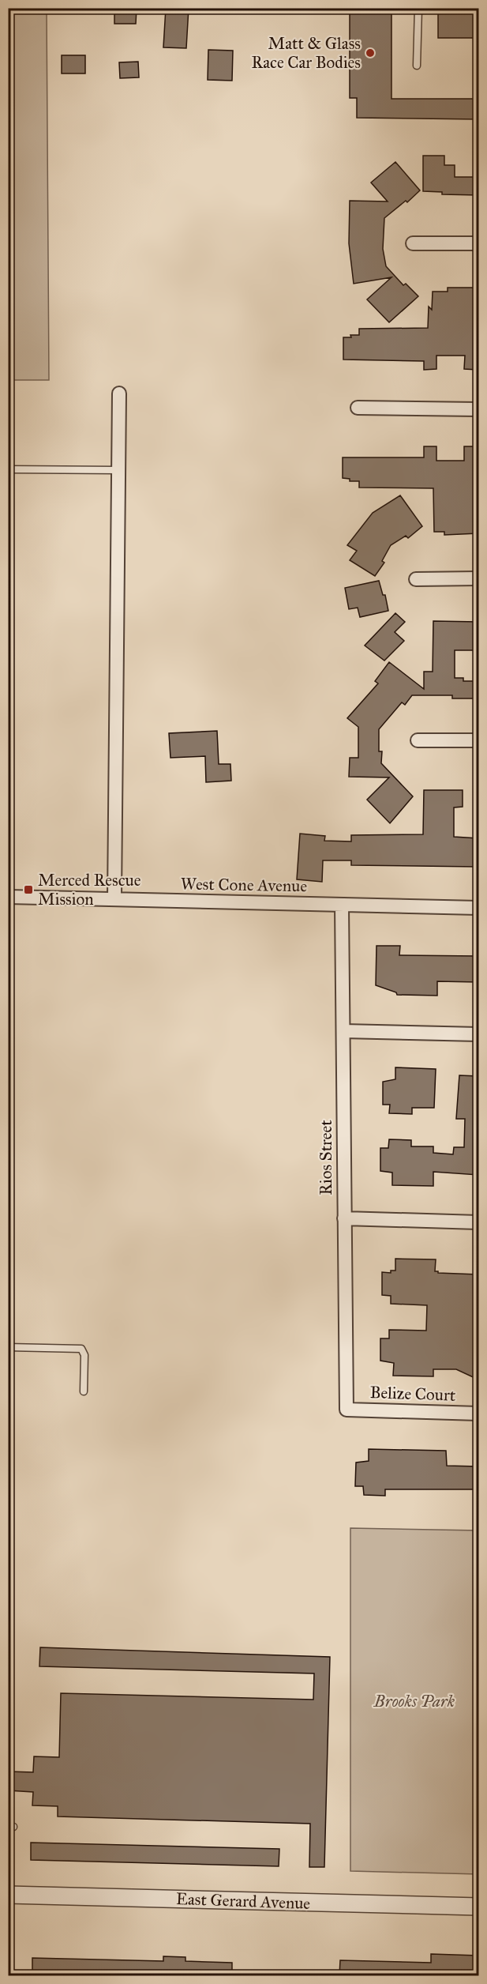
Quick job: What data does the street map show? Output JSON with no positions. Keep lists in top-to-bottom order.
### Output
{
  "streets": {
    "street": [
      "West Cone Avenue",
      "Rios Street",
      "Belize Court",
      "East Gerard Avenue"
    ]
  },
  "crossings": [
    ["West Cone Avenue", "Rios Street"],
    ["Rios Street", "Belize Court"]
  ],
  "parks": ["Brooks Park"],
  "places": {
    "other": ["Matt & Glass Race Car Bodies"],
    "transit": ["Merced Rescue Mission"]
  }
}
